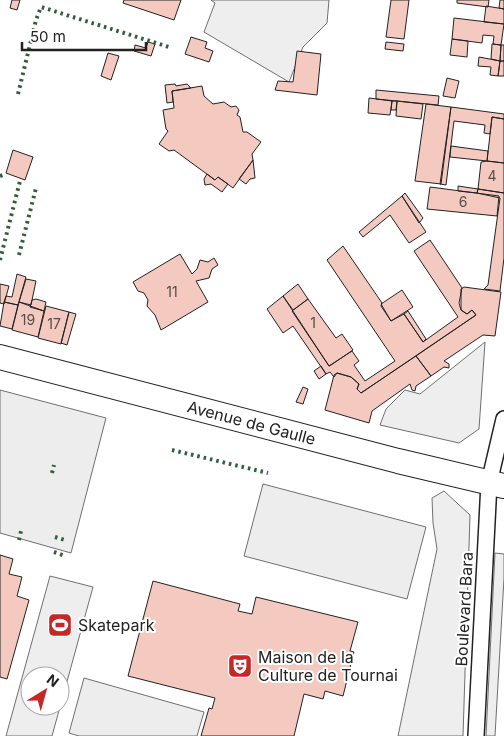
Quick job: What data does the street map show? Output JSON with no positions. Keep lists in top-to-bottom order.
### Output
{
  "streets": {
    "main road": ["Avenue de Gaulle"],
    "street": ["Boulevard Bara"]
  },
  "crossings": [
    ["Avenue de Gaulle", "Boulevard Bara"]
  ],
  "places": {
    "sports": ["Skatepark"],
    "theatre": ["Maison de la Culture de Tournai"]
  },
  "house_numbers": [
    "4",
    "6",
    "11",
    "19",
    "1",
    "17"
  ],
  "scale_bar": "50 m",
  "north": "top right"
}
